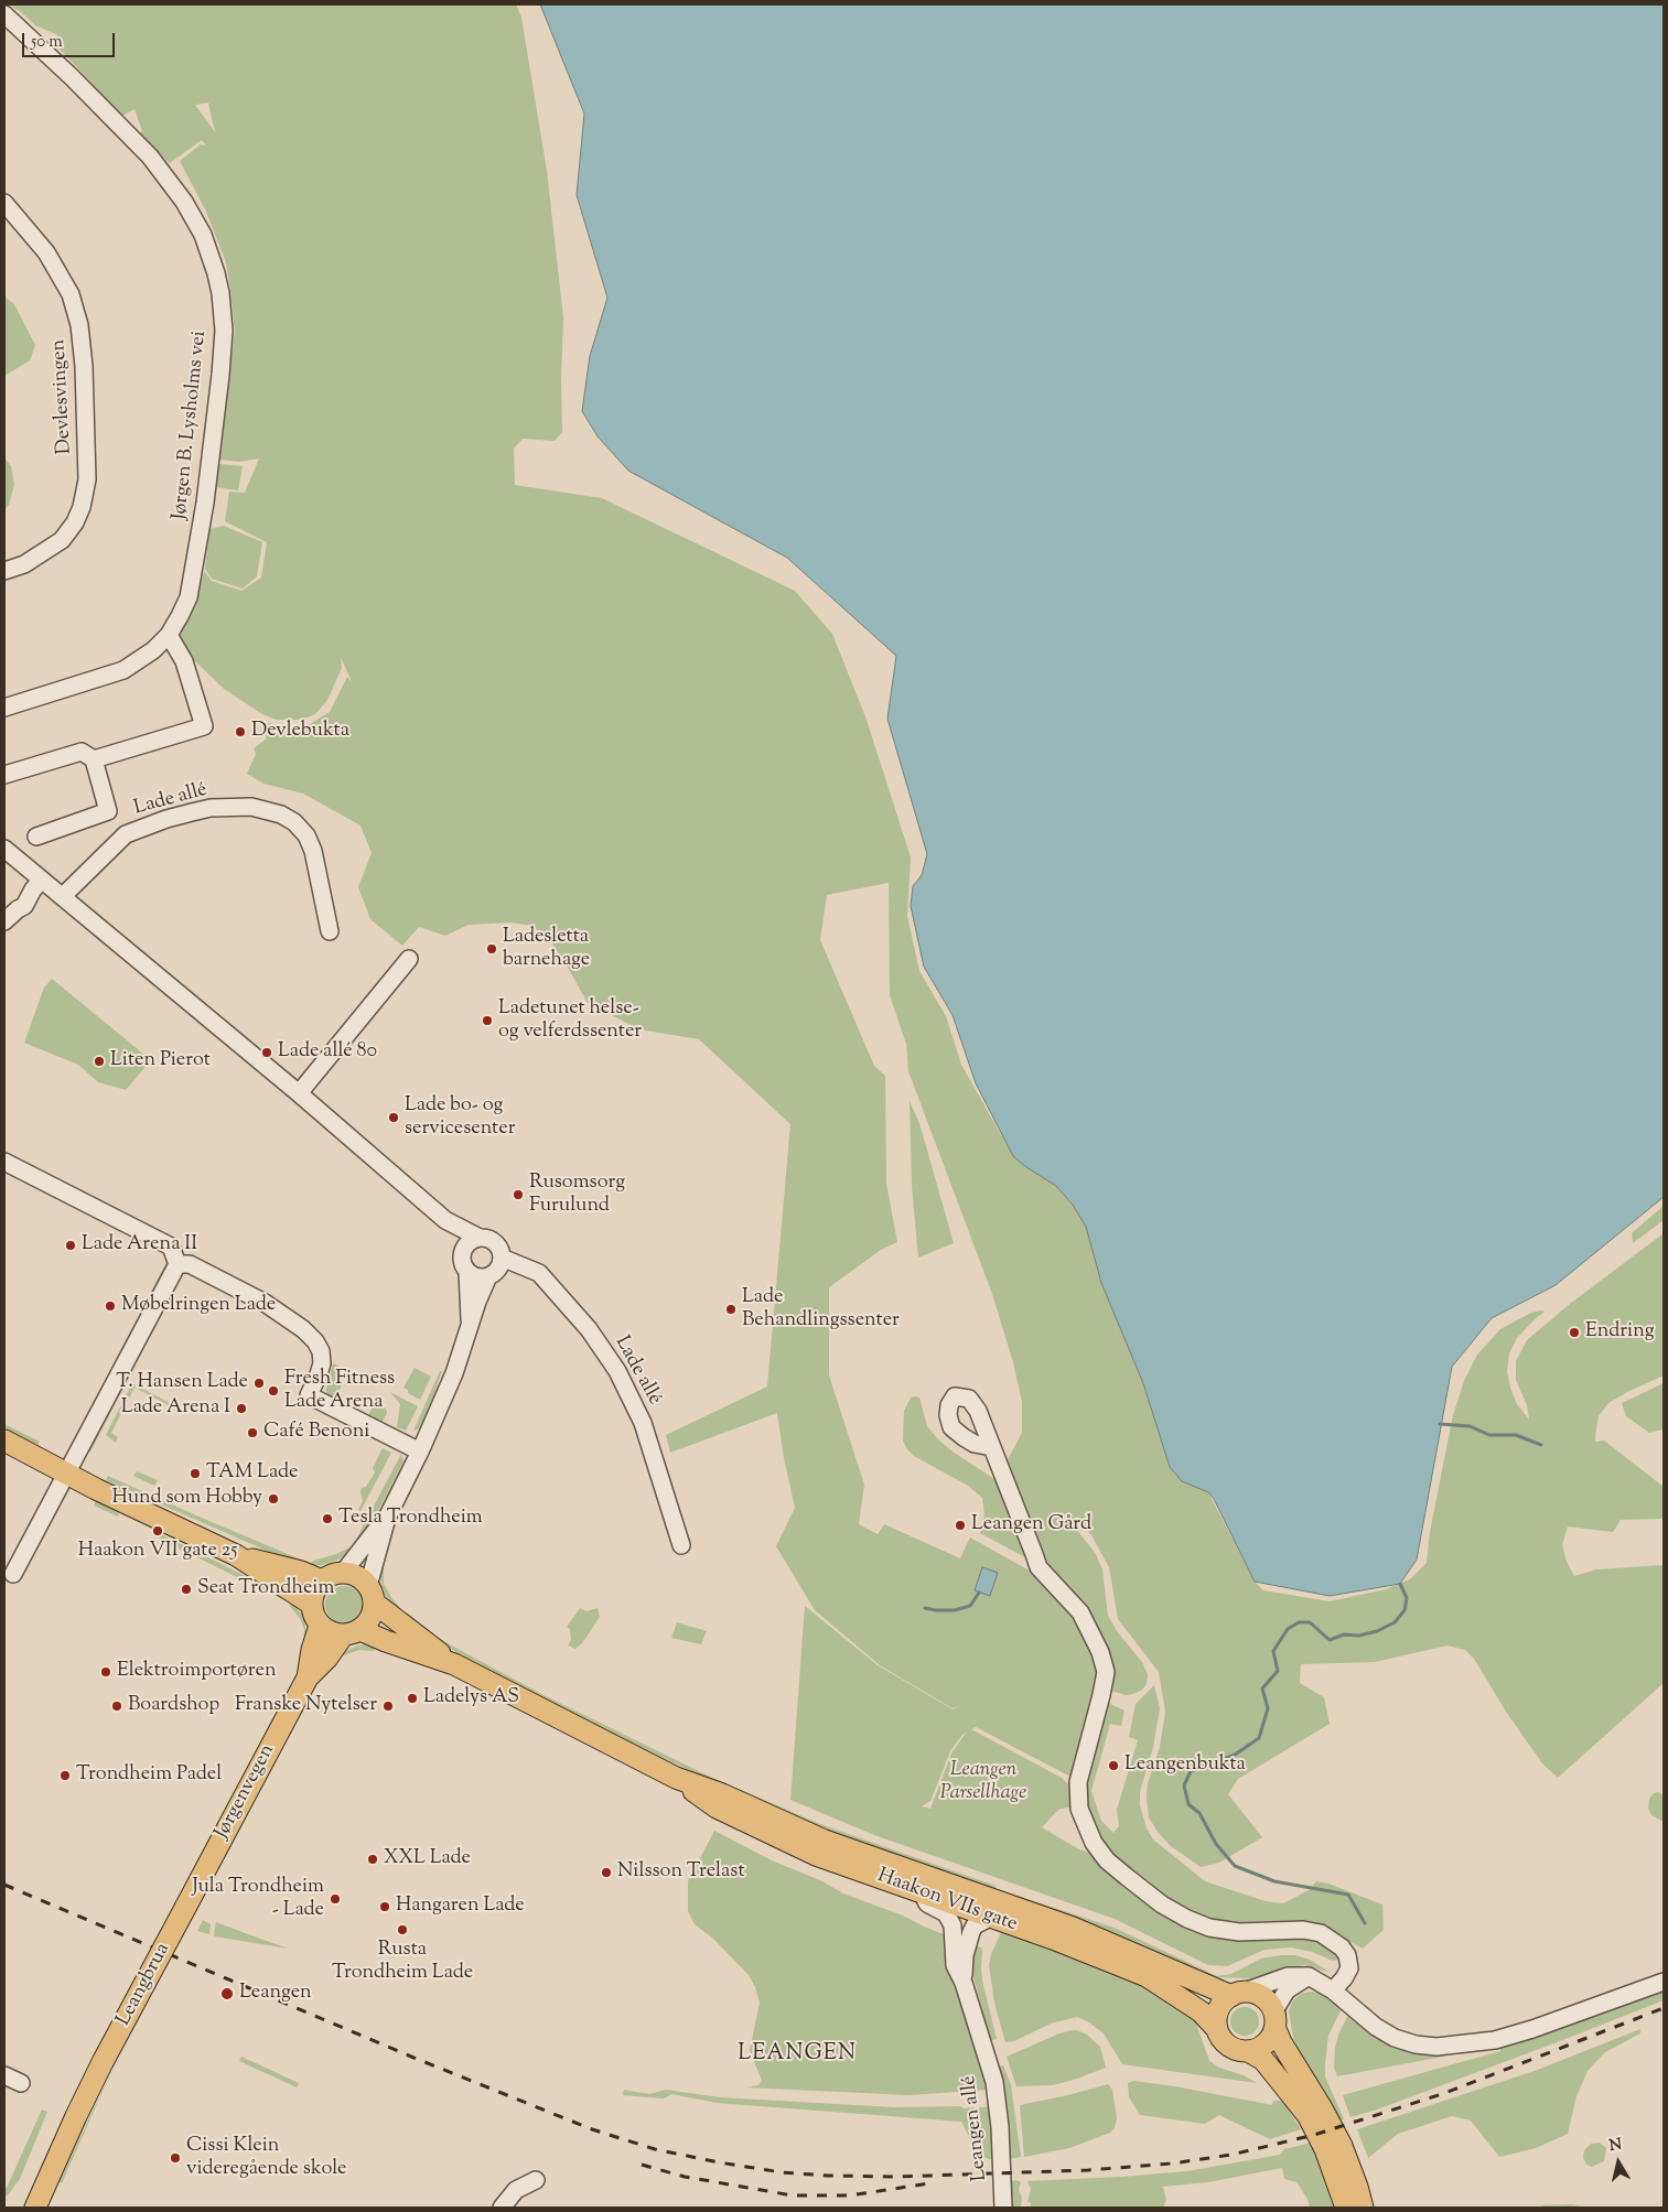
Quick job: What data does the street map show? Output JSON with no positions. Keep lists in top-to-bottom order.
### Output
{
  "streets": {
    "main road": ["Jørgenvegen", "Haakon VIIs gate", "Leangbrua"],
    "street": [
      "Devlesvingen",
      "Jørgen B. Lysholms vei",
      "Lade allé",
      "Leangen allé"
    ]
  },
  "crossings": [
    ["Jørgenvegen", "Haakon VIIs gate"],
    ["Jørgenvegen", "Leangbrua"],
    ["Haakon VIIs gate", "Leangen allé"]
  ],
  "districts": ["LEANGEN"],
  "parks": ["Leangen Parsellhage"],
  "places": [
    "Devlebukta",
    "Ladesletta barnehage",
    "Ladetunet helse- og velferdssenter",
    "Lade allé 80",
    "Liten Pierot",
    "Lade bo- og servicesenter",
    "Rusomsorg Furulund",
    "Lade Arena II",
    "Møbelringen Lade",
    "Lade Behandlingssenter",
    "Endring",
    "T. Hansen Lade",
    "Fresh Fitness Lade Arena",
    "Lade Arena I",
    "Café Benoni",
    "TAM Lade",
    "Hund som Hobby",
    "Tesla Trondheim",
    "Leangen Gård",
    "Haakon VII gate 25",
    "Seat Trondheim",
    "Elektroimportøren",
    "Ladelys AS",
    "Boardshop",
    "Franske Nytelser",
    "Leangenbukta",
    "Trondheim Padel",
    "XXL Lade",
    "Nilsson Trelast",
    "Jula Trondheim - Lade",
    "Hangaren Lade",
    "Rusta Trondheim Lade",
    "Leangen",
    "Cissi Klein videregående skole"
  ],
  "scale_bar": "50 m",
  "north": "top"
}
